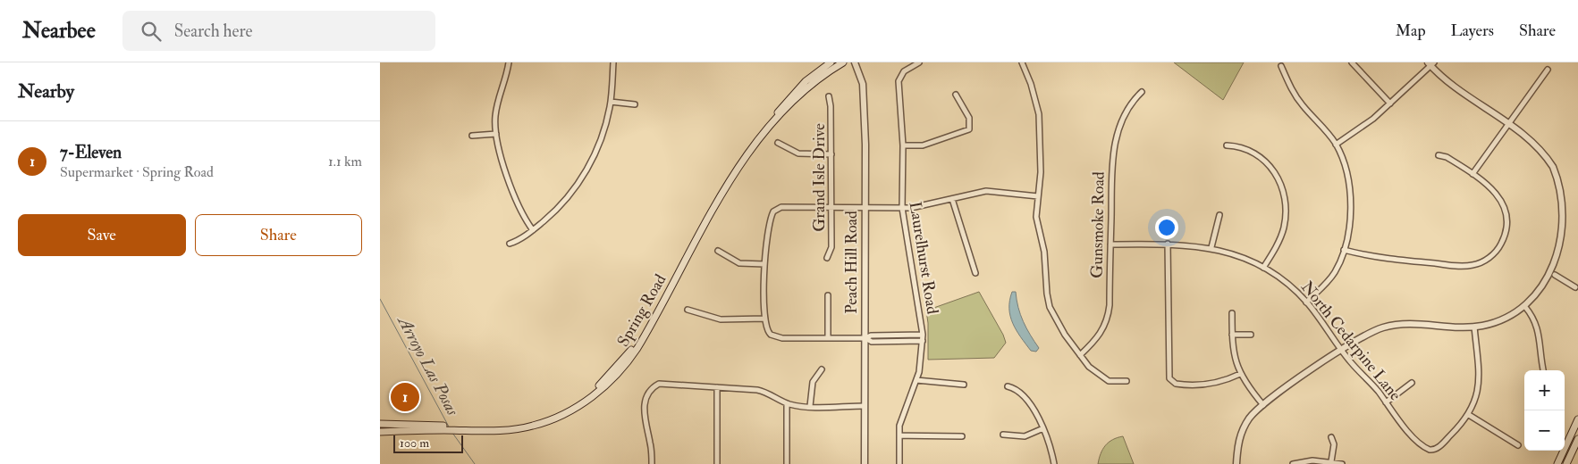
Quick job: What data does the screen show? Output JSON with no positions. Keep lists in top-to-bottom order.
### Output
{
  "streets": {
    "main road": ["Spring Road"],
    "street": [
      "Grand Isle Drive",
      "Gunsmoke Road",
      "Laurelhurst Road",
      "Peach Hill Road",
      "North Cedarpine Lane"
    ]
  },
  "crossings": [
    ["Gunsmoke Road", "North Cedarpine Lane"]
  ],
  "water": ["Arroyo Las Posas"],
  "scale_bar": "100 m",
  "page": {
    "header": "Nearbee",
    "search": "Search here",
    "nav": ["Map", "Layers", "Share"],
    "heading": "Nearby",
    "list": [
      {
        "mark": "1",
        "name": "7-Eleven",
        "note": "Supermarket · Spring Road",
        "value": "1.1 km"
      }
    ],
    "buttons": ["Save", "Share"],
    "map_buttons": ["+", "−"],
    "pins": "1",
    "scale": "100 m"
  }
}
